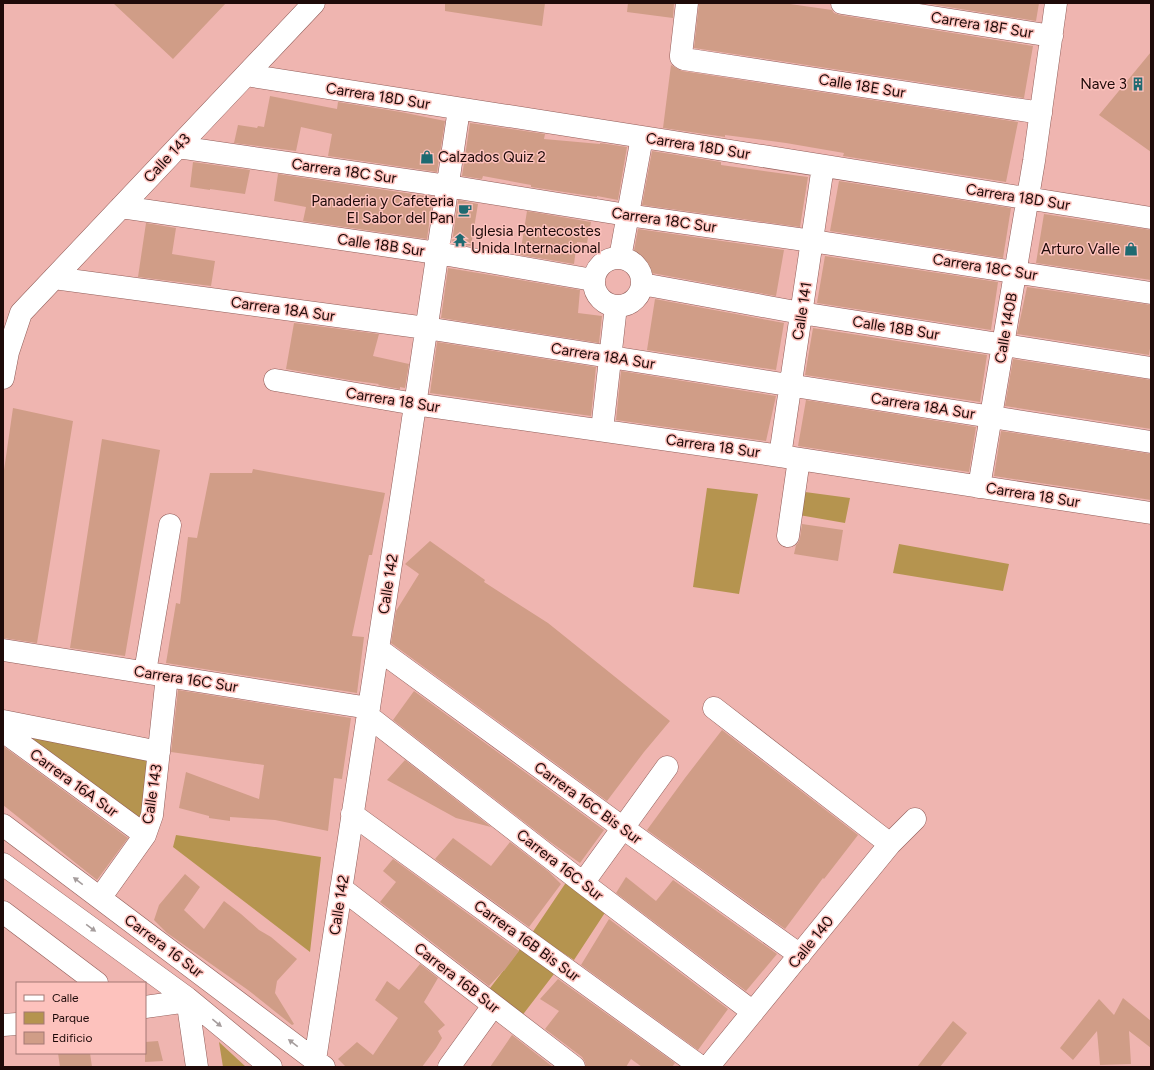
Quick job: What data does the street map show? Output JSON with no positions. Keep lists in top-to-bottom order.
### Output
{
  "streets": {
    "street": [
      "Carrera 18F Sur",
      "Calle 18E Sur",
      "Carrera 18D Sur",
      "Calle 143",
      "Carrera 18C Sur",
      "Calle 18B Sur",
      "Carrera 18A Sur",
      "Calle 141",
      "Calle 140B",
      "Carrera 18 Sur",
      "Calle 142",
      "Carrera 16C Sur",
      "Carrera 16A Sur",
      "Carrera 16C Bis Sur",
      "Carrera 16B Bis Sur",
      "Calle 140",
      "Carrera 16 Sur",
      "Carrera 16B Sur"
    ]
  },
  "crossings": [
    ["Carrera 18F Sur", "Calle 140B"],
    ["Calle 18E Sur", "Calle 140B"],
    ["Carrera 18D Sur", "Calle 143"],
    ["Carrera 18D Sur", "Calle 141"],
    ["Carrera 18D Sur", "Calle 140B"],
    ["Carrera 18D Sur", "Calle 142"],
    ["Calle 143", "Carrera 18C Sur"],
    ["Calle 143", "Calle 18B Sur"],
    ["Calle 143", "Carrera 18A Sur"],
    ["Calle 143", "Carrera 16C Sur"],
    ["Calle 143", "Carrera 16A Sur"],
    ["Calle 143", "Carrera 16 Sur"],
    ["Carrera 18C Sur", "Calle 141"],
    ["Carrera 18C Sur", "Calle 140B"],
    ["Carrera 18C Sur", "Calle 142"],
    ["Calle 18B Sur", "Calle 141"],
    ["Calle 18B Sur", "Calle 140B"],
    ["Calle 18B Sur", "Calle 142"],
    ["Carrera 18A Sur", "Calle 141"],
    ["Carrera 18A Sur", "Calle 140B"],
    ["Carrera 18A Sur", "Calle 142"],
    ["Calle 141", "Carrera 18 Sur"],
    ["Calle 140B", "Carrera 18 Sur"],
    ["Carrera 18 Sur", "Calle 142"],
    ["Calle 142", "Carrera 16C Sur"],
    ["Calle 142", "Carrera 16C Bis Sur"],
    ["Calle 142", "Carrera 16B Bis Sur"],
    ["Calle 142", "Carrera 16 Sur"],
    ["Calle 142", "Carrera 16B Sur"],
    ["Carrera 16C Sur", "Calle 140"],
    ["Carrera 16C Bis Sur", "Calle 140"]
  ],
  "places": {
    "building": ["Nave 3"],
    "shop": ["Calzados Quiz 2", "Arturo Valle"],
    "cafe": ["Panaderia y Cafeteria El Sabor del Pan"],
    "temple": ["Iglesia Pentecostes Unida Internacional"]
  },
  "legend": ["Calle", "Parque", "Edificio"]
}
